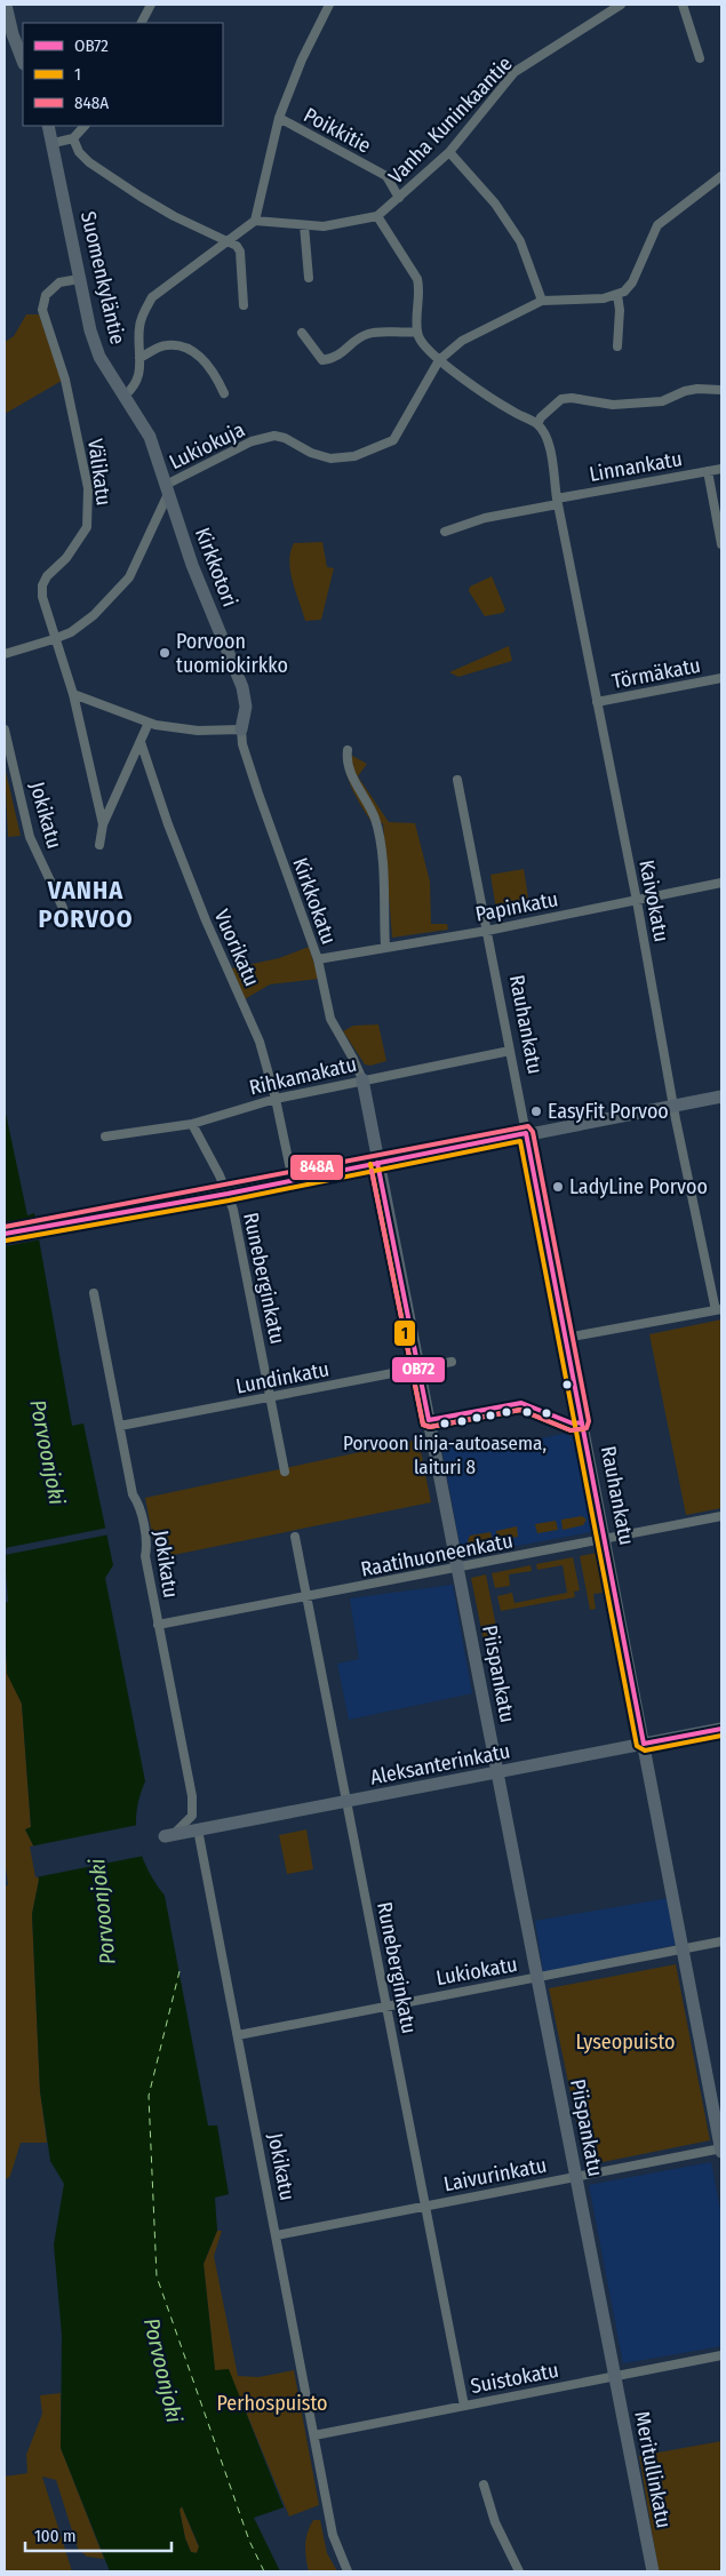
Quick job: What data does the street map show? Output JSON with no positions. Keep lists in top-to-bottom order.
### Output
{
  "streets": {
    "main road": [
      "Suomenkyläntie",
      "Kirkkotori",
      "Rauhankatu",
      "Piispankatu",
      "Aleksanterinkatu",
      "Meritullinkatu"
    ],
    "street": [
      "Vanha Kuninkaantie",
      "Poikkitie",
      "Lukiokuja",
      "Linnankatu",
      "Välikatu",
      "Törmäkatu",
      "Jokikatu",
      "Kirkkokatu",
      "Kaivokatu",
      "Papinkatu",
      "Vuorikatu",
      "Rihkamakatu",
      "Runeberginkatu",
      "Lundinkatu",
      "Raatihuoneenkatu",
      "Lukiokatu",
      "Laivurinkatu",
      "Suistokatu"
    ]
  },
  "crossings": [
    ["Vanha Kuninkaantie", "Poikkitie"],
    ["Suomenkyläntie", "Lukiokuja"],
    ["Suomenkyläntie", "Välikatu"],
    ["Suomenkyläntie", "Kirkkotori"],
    ["Lukiokuja", "Kirkkotori"],
    ["Linnankatu", "Kaivokatu"],
    ["Kirkkotori", "Kirkkokatu"],
    ["Törmäkatu", "Kaivokatu"],
    ["Jokikatu", "Lundinkatu"],
    ["Jokikatu", "Raatihuoneenkatu"],
    ["Jokikatu", "Aleksanterinkatu"],
    ["Jokikatu", "Lukiokatu"],
    ["Jokikatu", "Laivurinkatu"],
    ["Jokikatu", "Suistokatu"],
    ["Kirkkokatu", "Papinkatu"],
    ["Kirkkokatu", "Rihkamakatu"],
    ["Kirkkokatu", "Piispankatu"],
    ["Kaivokatu", "Papinkatu"],
    ["Papinkatu", "Rauhankatu"],
    ["Vuorikatu", "Rihkamakatu"],
    ["Rauhankatu", "Rihkamakatu"],
    ["Rauhankatu", "Raatihuoneenkatu"],
    ["Rauhankatu", "Aleksanterinkatu"],
    ["Rauhankatu", "Lukiokatu"],
    ["Rauhankatu", "Laivurinkatu"],
    ["Rihkamakatu", "Piispankatu"],
    ["Runeberginkatu", "Lundinkatu"],
    ["Runeberginkatu", "Raatihuoneenkatu"],
    ["Runeberginkatu", "Aleksanterinkatu"],
    ["Runeberginkatu", "Lukiokatu"],
    ["Runeberginkatu", "Laivurinkatu"],
    ["Runeberginkatu", "Suistokatu"],
    ["Lundinkatu", "Piispankatu"],
    ["Raatihuoneenkatu", "Piispankatu"],
    ["Piispankatu", "Aleksanterinkatu"],
    ["Piispankatu", "Lukiokatu"],
    ["Piispankatu", "Laivurinkatu"],
    ["Piispankatu", "Suistokatu"],
    ["Piispankatu", "Meritullinkatu"],
    ["Suistokatu", "Meritullinkatu"]
  ],
  "districts": ["VANHA PORVOO"],
  "water": ["Porvoonjoki"],
  "parks": ["Lyseopuisto", "Perhospuisto"],
  "places": [
    "Porvoon tuomiokirkko",
    "EasyFit Porvoo",
    "LadyLine Porvoo",
    "Porvoon linja-autoasema, laituri 8"
  ],
  "lines": ["transit line 848A", "transit line OB72", "transit line 1"],
  "legend": ["OB72", "1", "848A"],
  "scale_bar": "100 m"
}
